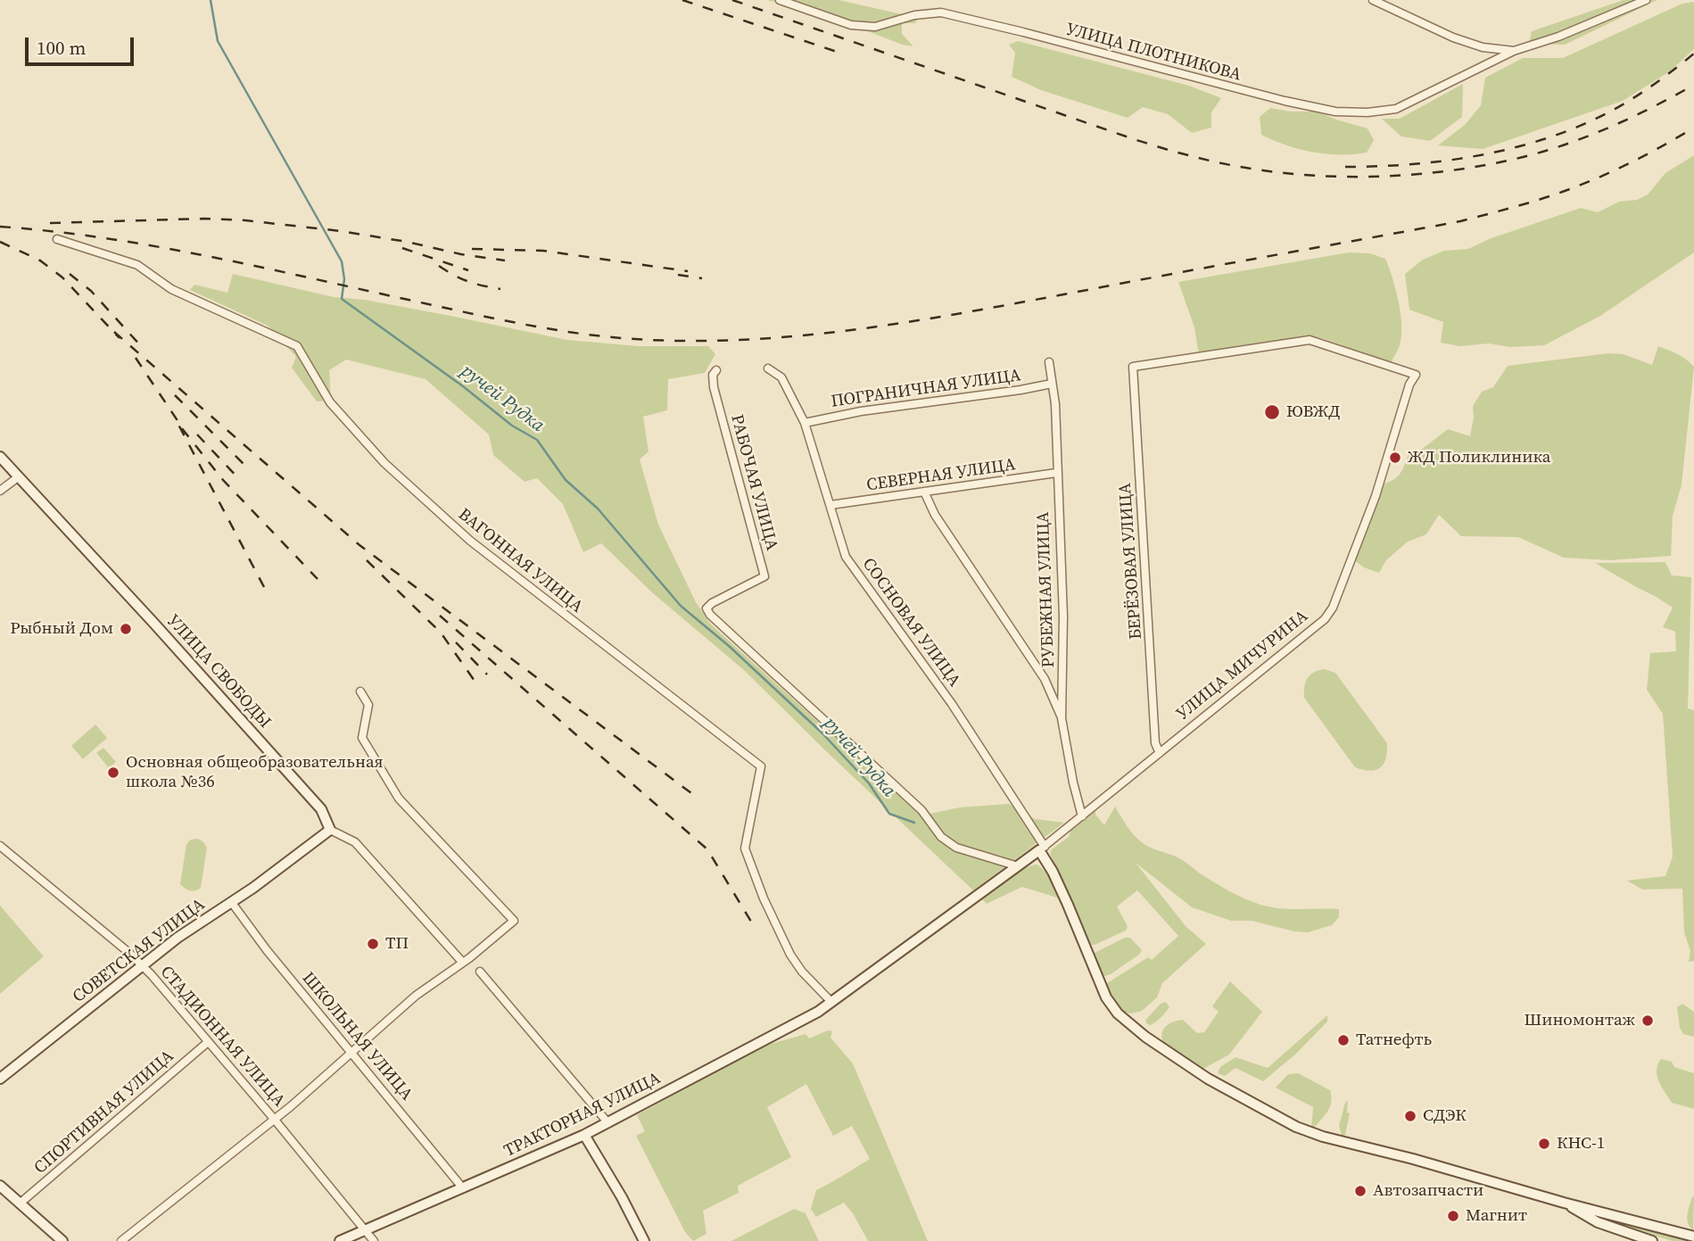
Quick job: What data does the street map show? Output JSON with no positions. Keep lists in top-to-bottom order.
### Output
{
  "streets": {
    "main road": [
      "УЛИЦА МИЧУРИНА",
      "УЛИЦА СВОБОДЫ",
      "СОВЕТСКАЯ УЛИЦА",
      "ТРАКТОРНАЯ УЛИЦА"
    ],
    "street": [
      "УЛИЦА ПЛОТНИКОВА",
      "ПОГРАНИЧНАЯ УЛИЦА",
      "СЕВЕРНАЯ УЛИЦА",
      "РАБОЧАЯ УЛИЦА",
      "ВАГОННАЯ УЛИЦА",
      "БЕРЁЗОВАЯ УЛИЦА",
      "РУБЕЖНАЯ УЛИЦА",
      "СОСНОВАЯ УЛИЦА",
      "СТАДИОННАЯ УЛИЦА",
      "ШКОЛЬНАЯ УЛИЦА",
      "СПОРТИВНАЯ УЛИЦА"
    ]
  },
  "crossings": [
    ["ПОГРАНИЧНАЯ УЛИЦА", "РУБЕЖНАЯ УЛИЦА"],
    ["ПОГРАНИЧНАЯ УЛИЦА", "СОСНОВАЯ УЛИЦА"],
    ["СЕВЕРНАЯ УЛИЦА", "РУБЕЖНАЯ УЛИЦА"],
    ["СЕВЕРНАЯ УЛИЦА", "СОСНОВАЯ УЛИЦА"],
    ["РАБОЧАЯ УЛИЦА", "УЛИЦА МИЧУРИНА"],
    ["ВАГОННАЯ УЛИЦА", "УЛИЦА МИЧУРИНА"],
    ["ВАГОННАЯ УЛИЦА", "ТРАКТОРНАЯ УЛИЦА"],
    ["БЕРЁЗОВАЯ УЛИЦА", "УЛИЦА МИЧУРИНА"],
    ["РУБЕЖНАЯ УЛИЦА", "УЛИЦА МИЧУРИНА"],
    ["СОСНОВАЯ УЛИЦА", "УЛИЦА МИЧУРИНА"],
    ["УЛИЦА МИЧУРИНА", "ТРАКТОРНАЯ УЛИЦА"],
    ["УЛИЦА СВОБОДЫ", "СОВЕТСКАЯ УЛИЦА"],
    ["СОВЕТСКАЯ УЛИЦА", "СТАДИОННАЯ УЛИЦА"],
    ["СОВЕТСКАЯ УЛИЦА", "ШКОЛЬНАЯ УЛИЦА"],
    ["СТАДИОННАЯ УЛИЦА", "СПОРТИВНАЯ УЛИЦА"],
    ["СТАДИОННАЯ УЛИЦА", "ТРАКТОРНАЯ УЛИЦА"],
    ["ШКОЛЬНАЯ УЛИЦА", "ТРАКТОРНАЯ УЛИЦА"]
  ],
  "water": ["ручей Рудка"],
  "places": [
    "ЮВЖД",
    "ЖД Поликлиника",
    "Рыбный Дом",
    "Основная общеобразовательная школа №36",
    "ТП",
    "Шиномонтаж",
    "Татнефть",
    "СДЭК",
    "КНС-1",
    "Автозапчасти",
    "Магнит"
  ],
  "scale_bar": "100 m"
}
